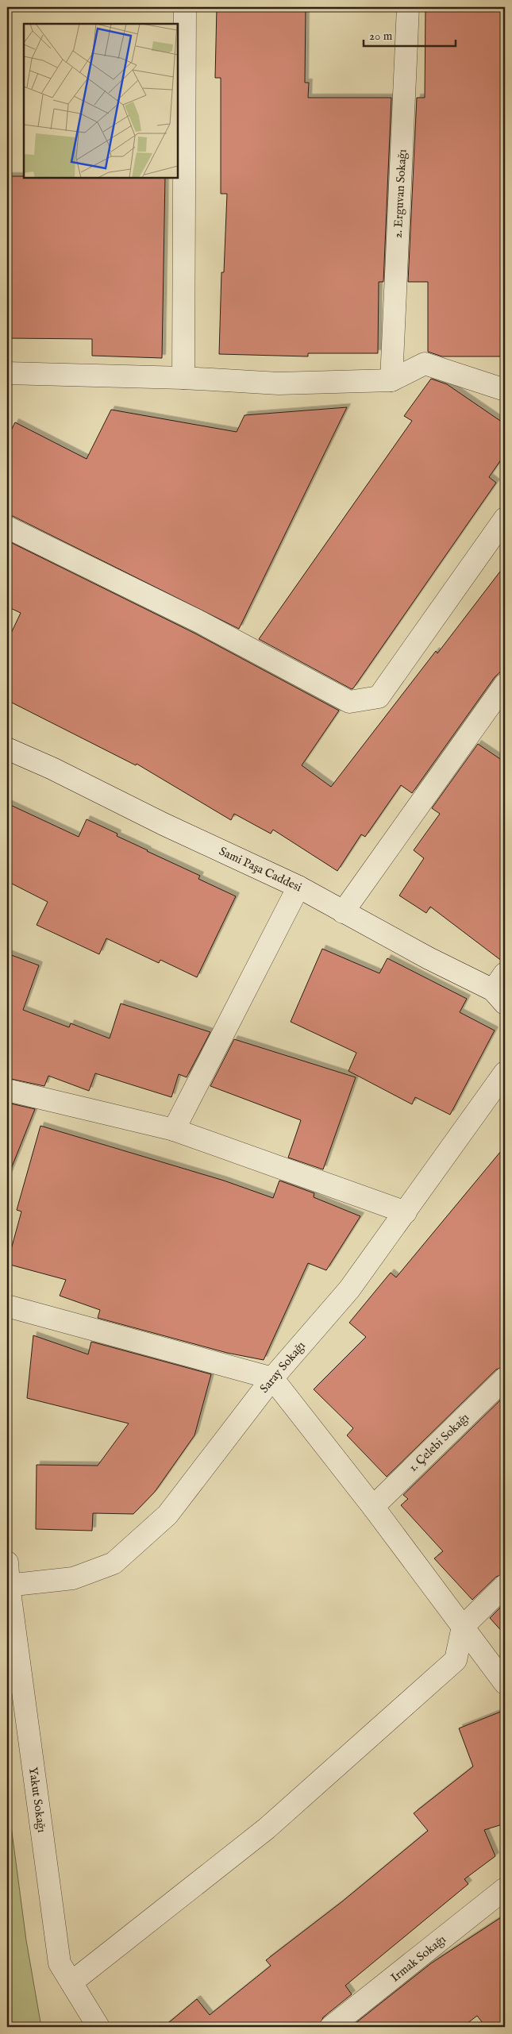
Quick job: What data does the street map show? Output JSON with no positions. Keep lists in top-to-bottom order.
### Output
{
  "streets": {
    "street": [
      "2. Erguvan Sokağı",
      "Sami Paşa Caddesi",
      "Saray Sokağı",
      "1. Çelebi Sokağı",
      "Yakut Sokağı",
      "Irmak Sokağı"
    ]
  },
  "crossings": [
    ["Saray Sokağı", "Yakut Sokağı"]
  ],
  "scale_bar": "20 m"
}
